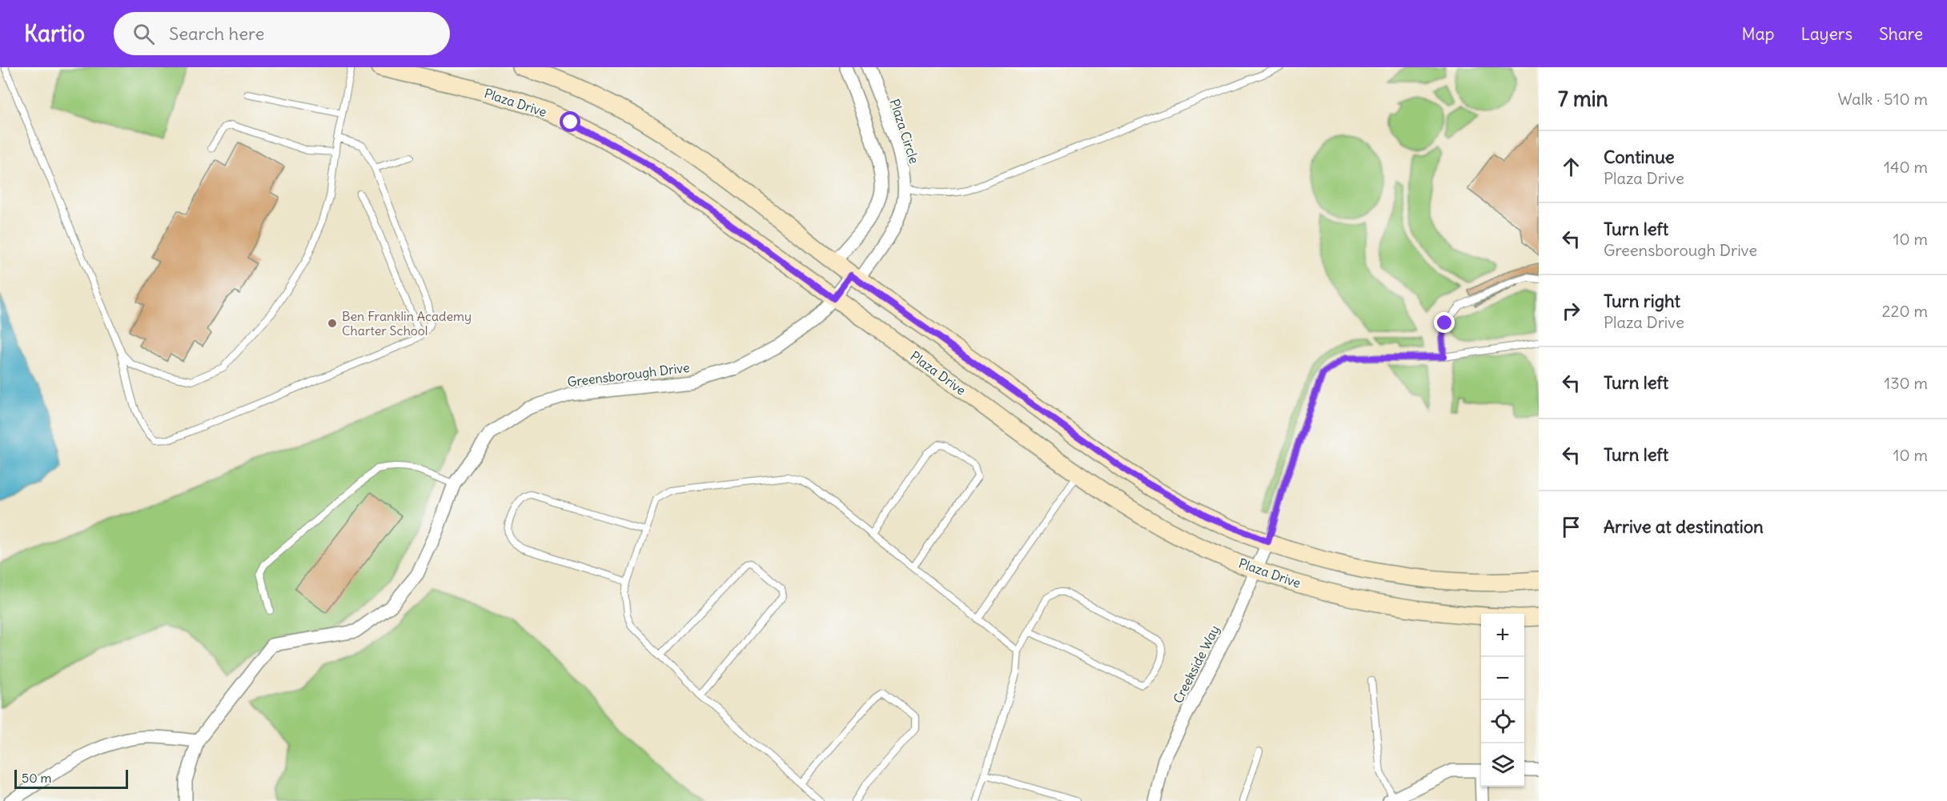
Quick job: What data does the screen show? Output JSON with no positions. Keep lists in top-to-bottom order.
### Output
{
  "streets": {
    "street": [
      "Plaza Drive",
      "Plaza Circle",
      "Greensborough Drive",
      "Creekside Way"
    ]
  },
  "crossings": [
    ["Plaza Drive", "Greensborough Drive"],
    ["Plaza Drive", "Creekside Way"],
    ["Plaza Circle", "Greensborough Drive"]
  ],
  "places": ["Ben Franklin Academy Charter School"],
  "scale_bar": "50 m",
  "page": {
    "header": "Kartio",
    "search": "Search here",
    "nav": ["Map", "Layers", "Share"],
    "heading": ["7 min", "Walk · 510 m"],
    "list": [
      ["Continue", "Plaza Drive", "140 m"],
      ["Turn left", "Greensborough Drive", "10 m"],
      ["Turn right", "Plaza Drive", "220 m"],
      ["Turn left", "130 m"],
      ["Turn left", "10 m"],
      "Arrive at destination"
    ],
    "map_buttons": ["+", "−"],
    "scale": "50 m"
  }
}
